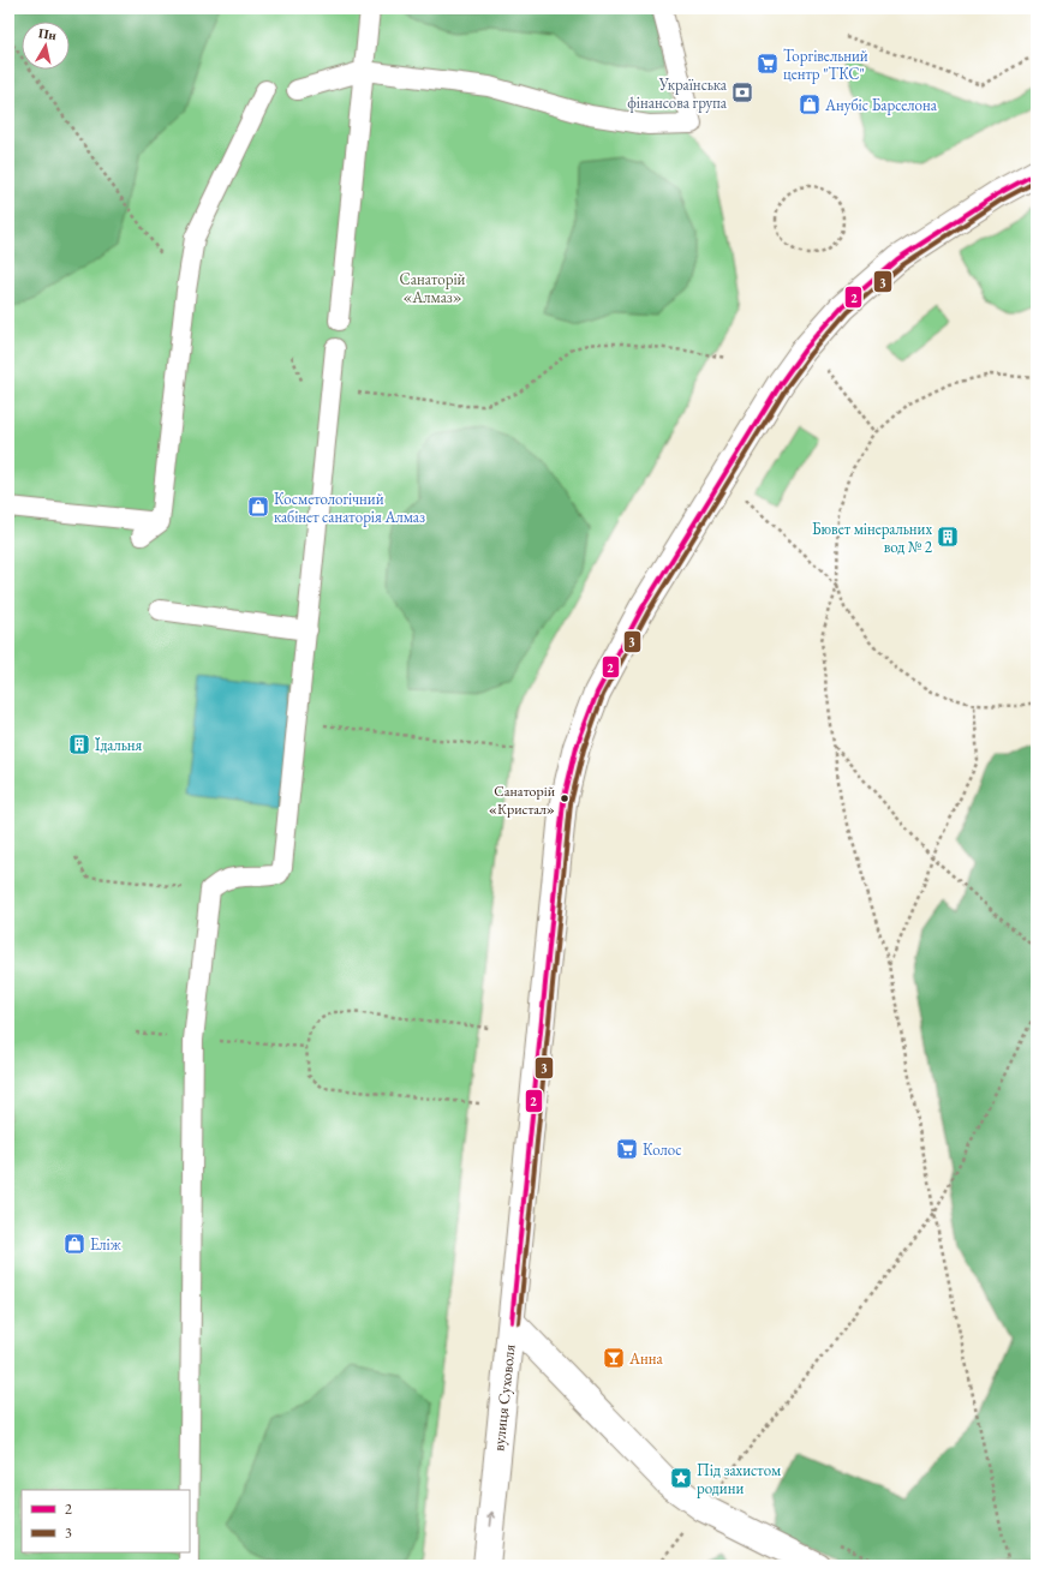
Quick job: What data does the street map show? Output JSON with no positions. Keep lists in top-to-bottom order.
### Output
{
  "streets": {
    "street": ["вулиця Суховоля"]
  },
  "parks": ["Санаторій «Алмаз»"],
  "places": {
    "supermarket": ["Торгівельний центр \"ТКС\"", "Колос"],
    "bank": ["Українська фінансова група"],
    "shop": ["Анубіс Барселона", "Косметологічний кабінет санаторія Алмаз", "Еліж"],
    "building": ["Бювет мінеральних вод № 2", "Їдальня"],
    "other": ["Санаторій «Кристал»"],
    "bar": ["Анна"],
    "place": ["Під захистом родини"]
  },
  "lines": ["transit line 2", "transit line 3"],
  "legend": ["2", "3"],
  "north": "top"
}
